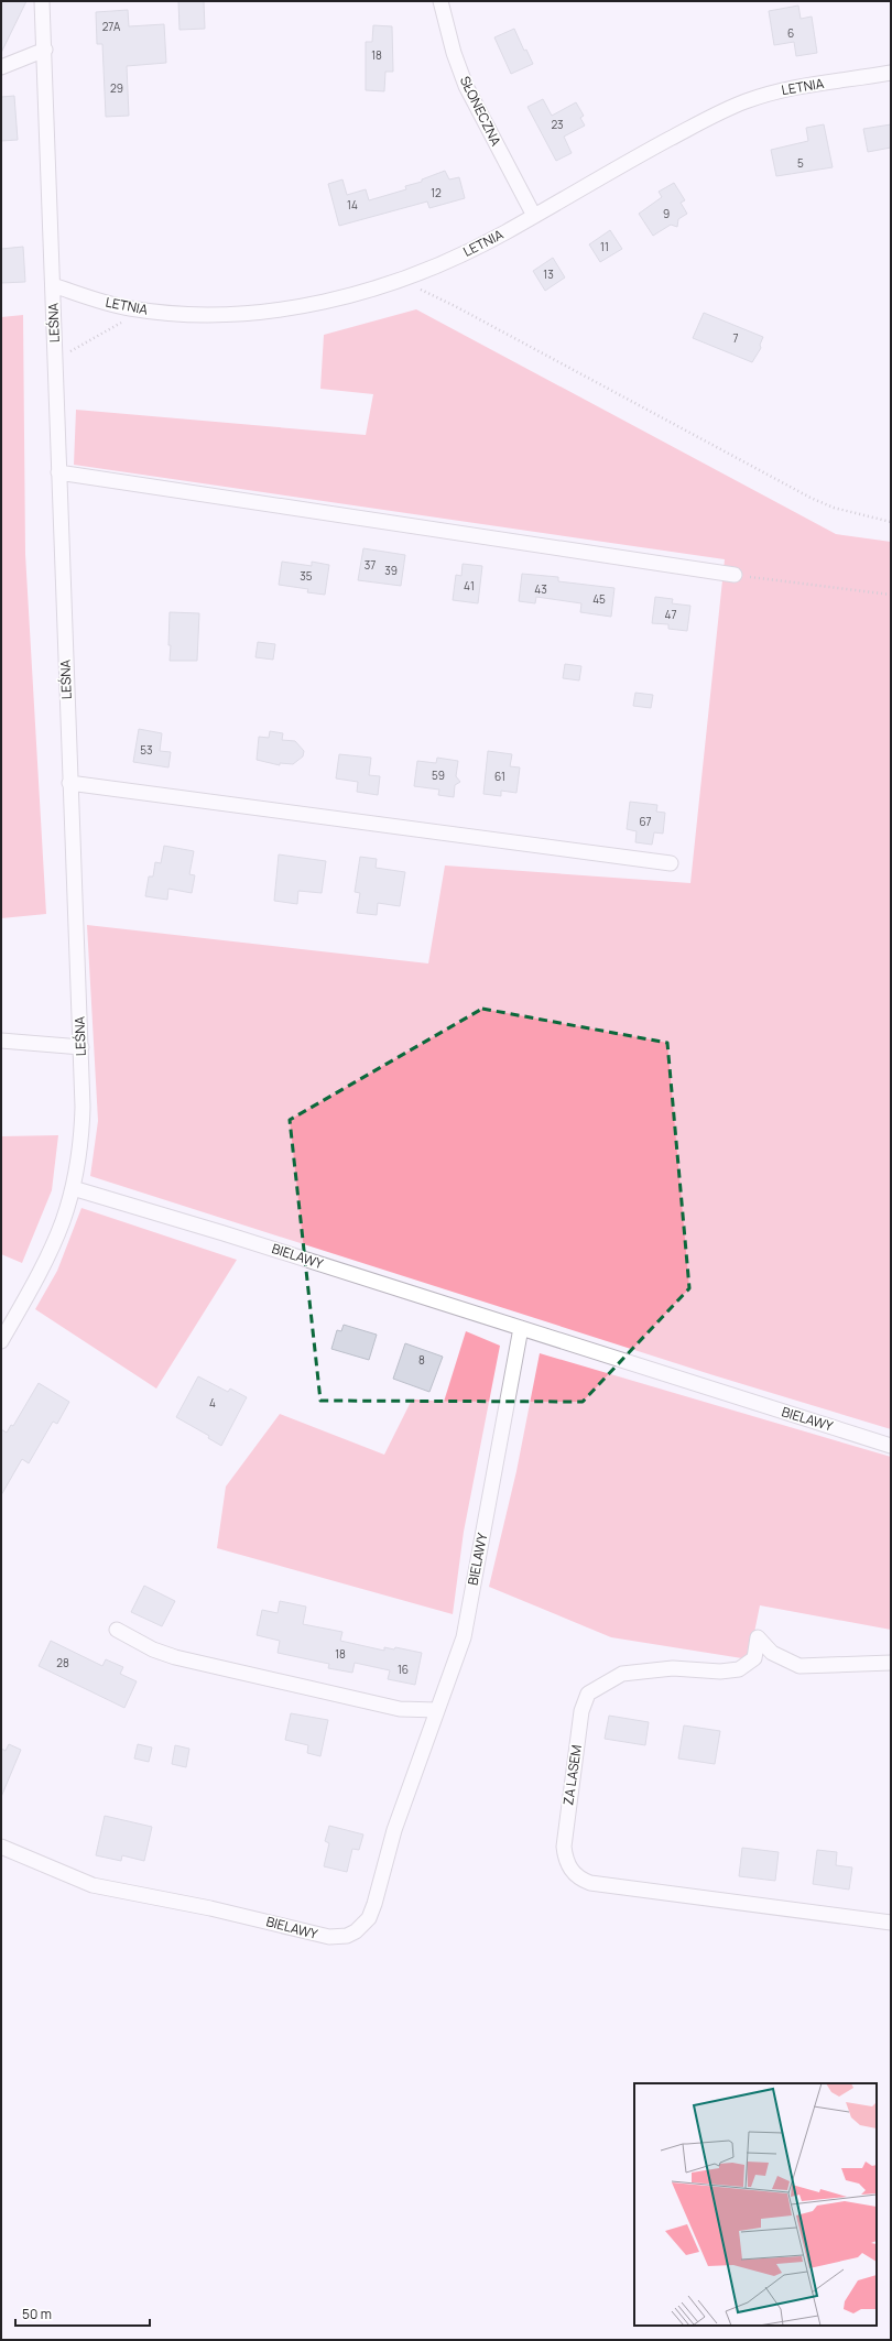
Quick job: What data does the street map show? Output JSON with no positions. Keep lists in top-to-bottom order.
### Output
{
  "streets": {
    "street": [
      "LETNIA",
      "SŁONECZNA",
      "LEŚNA",
      "BIELAWY",
      "ZA LASEM"
    ]
  },
  "crossings": [
    ["LETNIA", "SŁONECZNA"],
    ["LETNIA", "LEŚNA"],
    ["LEŚNA", "BIELAWY"]
  ],
  "house_numbers": [
    "27A",
    "6",
    "18",
    "29",
    "23",
    "5",
    "12",
    "14",
    "9",
    "11",
    "13",
    "7",
    "37",
    "39",
    "35",
    "41",
    "43",
    "45",
    "47",
    "53",
    "59",
    "61",
    "67",
    "8",
    "4",
    "18",
    "28",
    "16"
  ],
  "scale_bar": "50 m"
}
